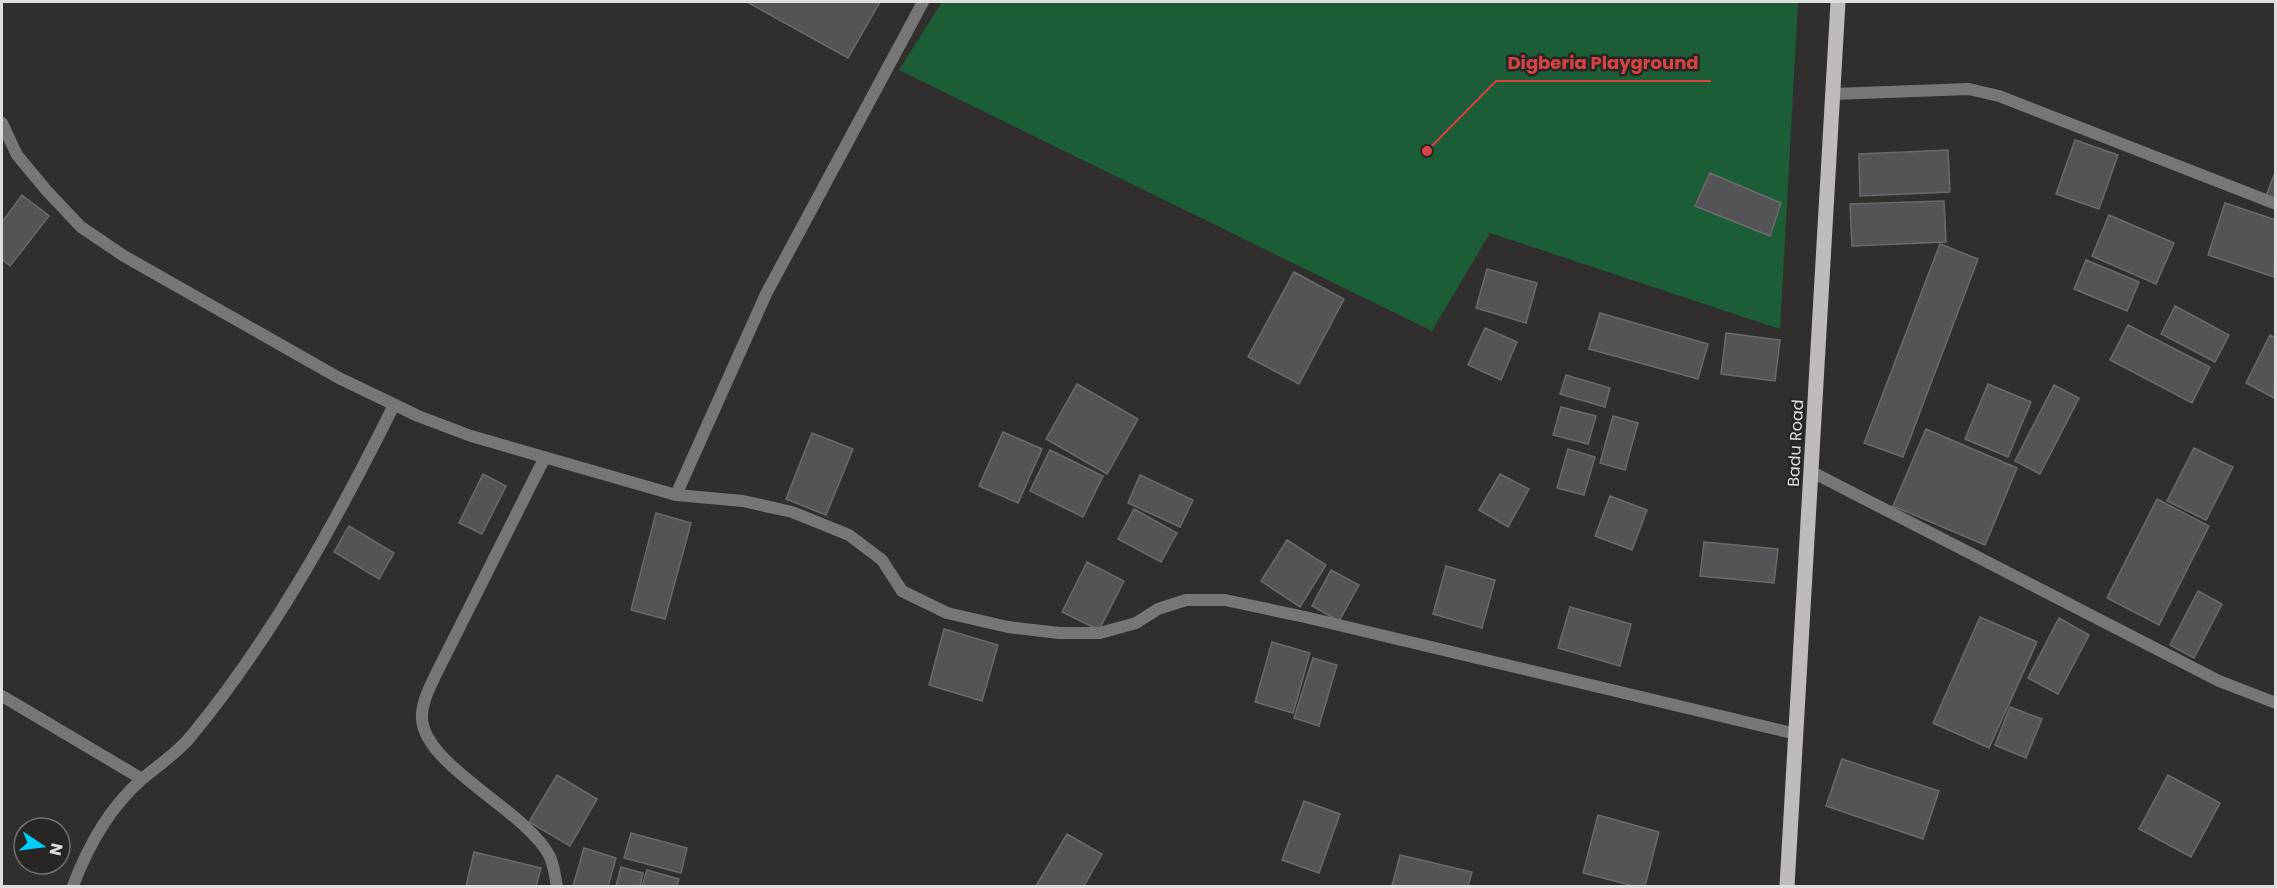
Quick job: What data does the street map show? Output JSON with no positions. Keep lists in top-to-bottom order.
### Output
{
  "streets": {
    "main road": ["Badu Road"]
  },
  "places": ["Digberia Playground"],
  "north": "right"
}
